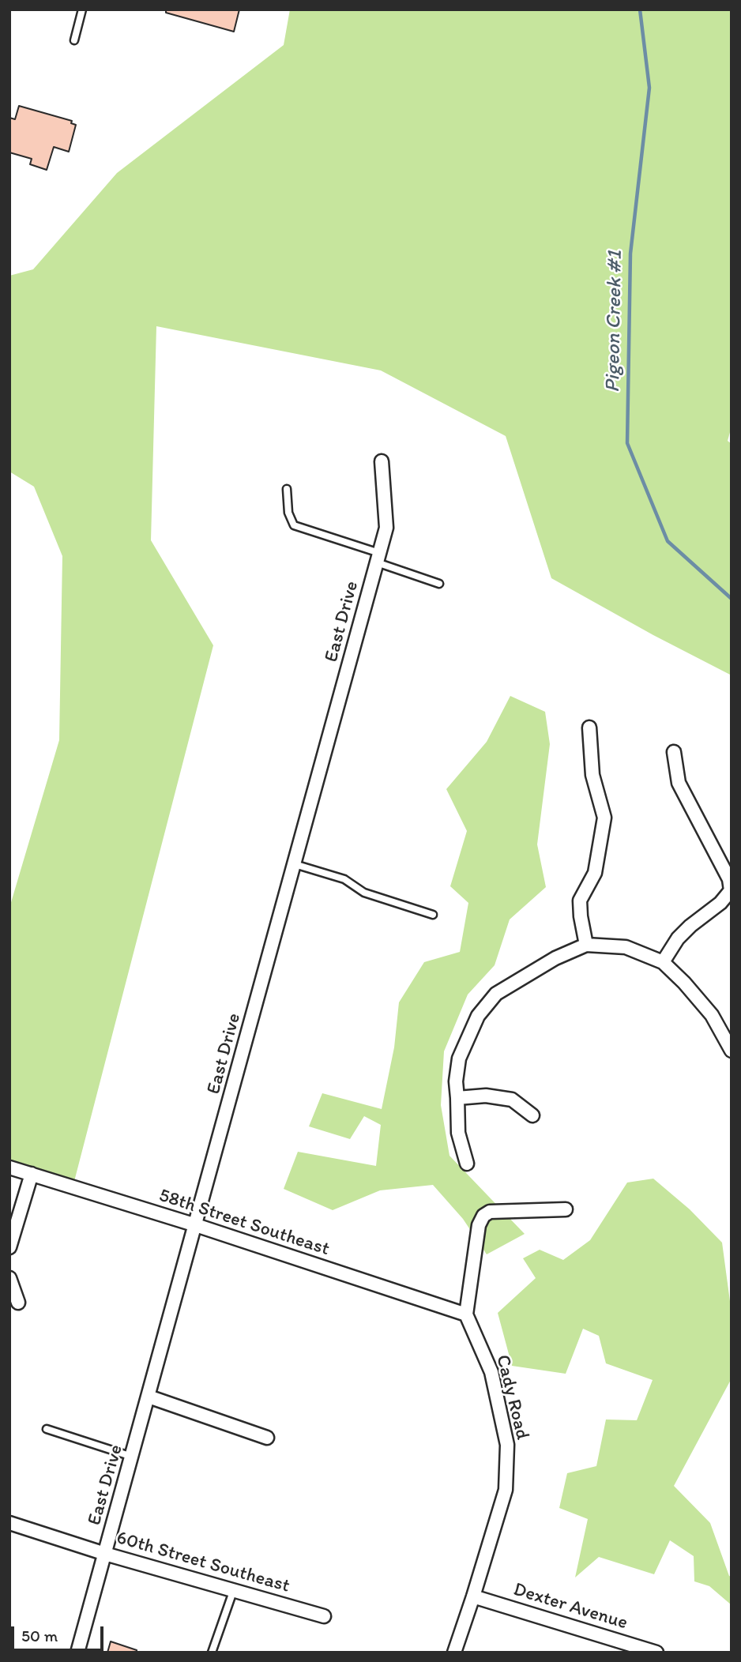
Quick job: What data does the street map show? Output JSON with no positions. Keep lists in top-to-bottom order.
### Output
{
  "streets": {
    "street": [
      "East Drive",
      "58th Street Southeast",
      "Cady Road",
      "60th Street Southeast",
      "Dexter Avenue"
    ]
  },
  "crossings": [
    ["East Drive", "58th Street Southeast"],
    ["East Drive", "60th Street Southeast"],
    ["58th Street Southeast", "Cady Road"],
    ["Cady Road", "Dexter Avenue"]
  ],
  "water": ["Pigeon Creek #1"],
  "scale_bar": "50 m"
}
